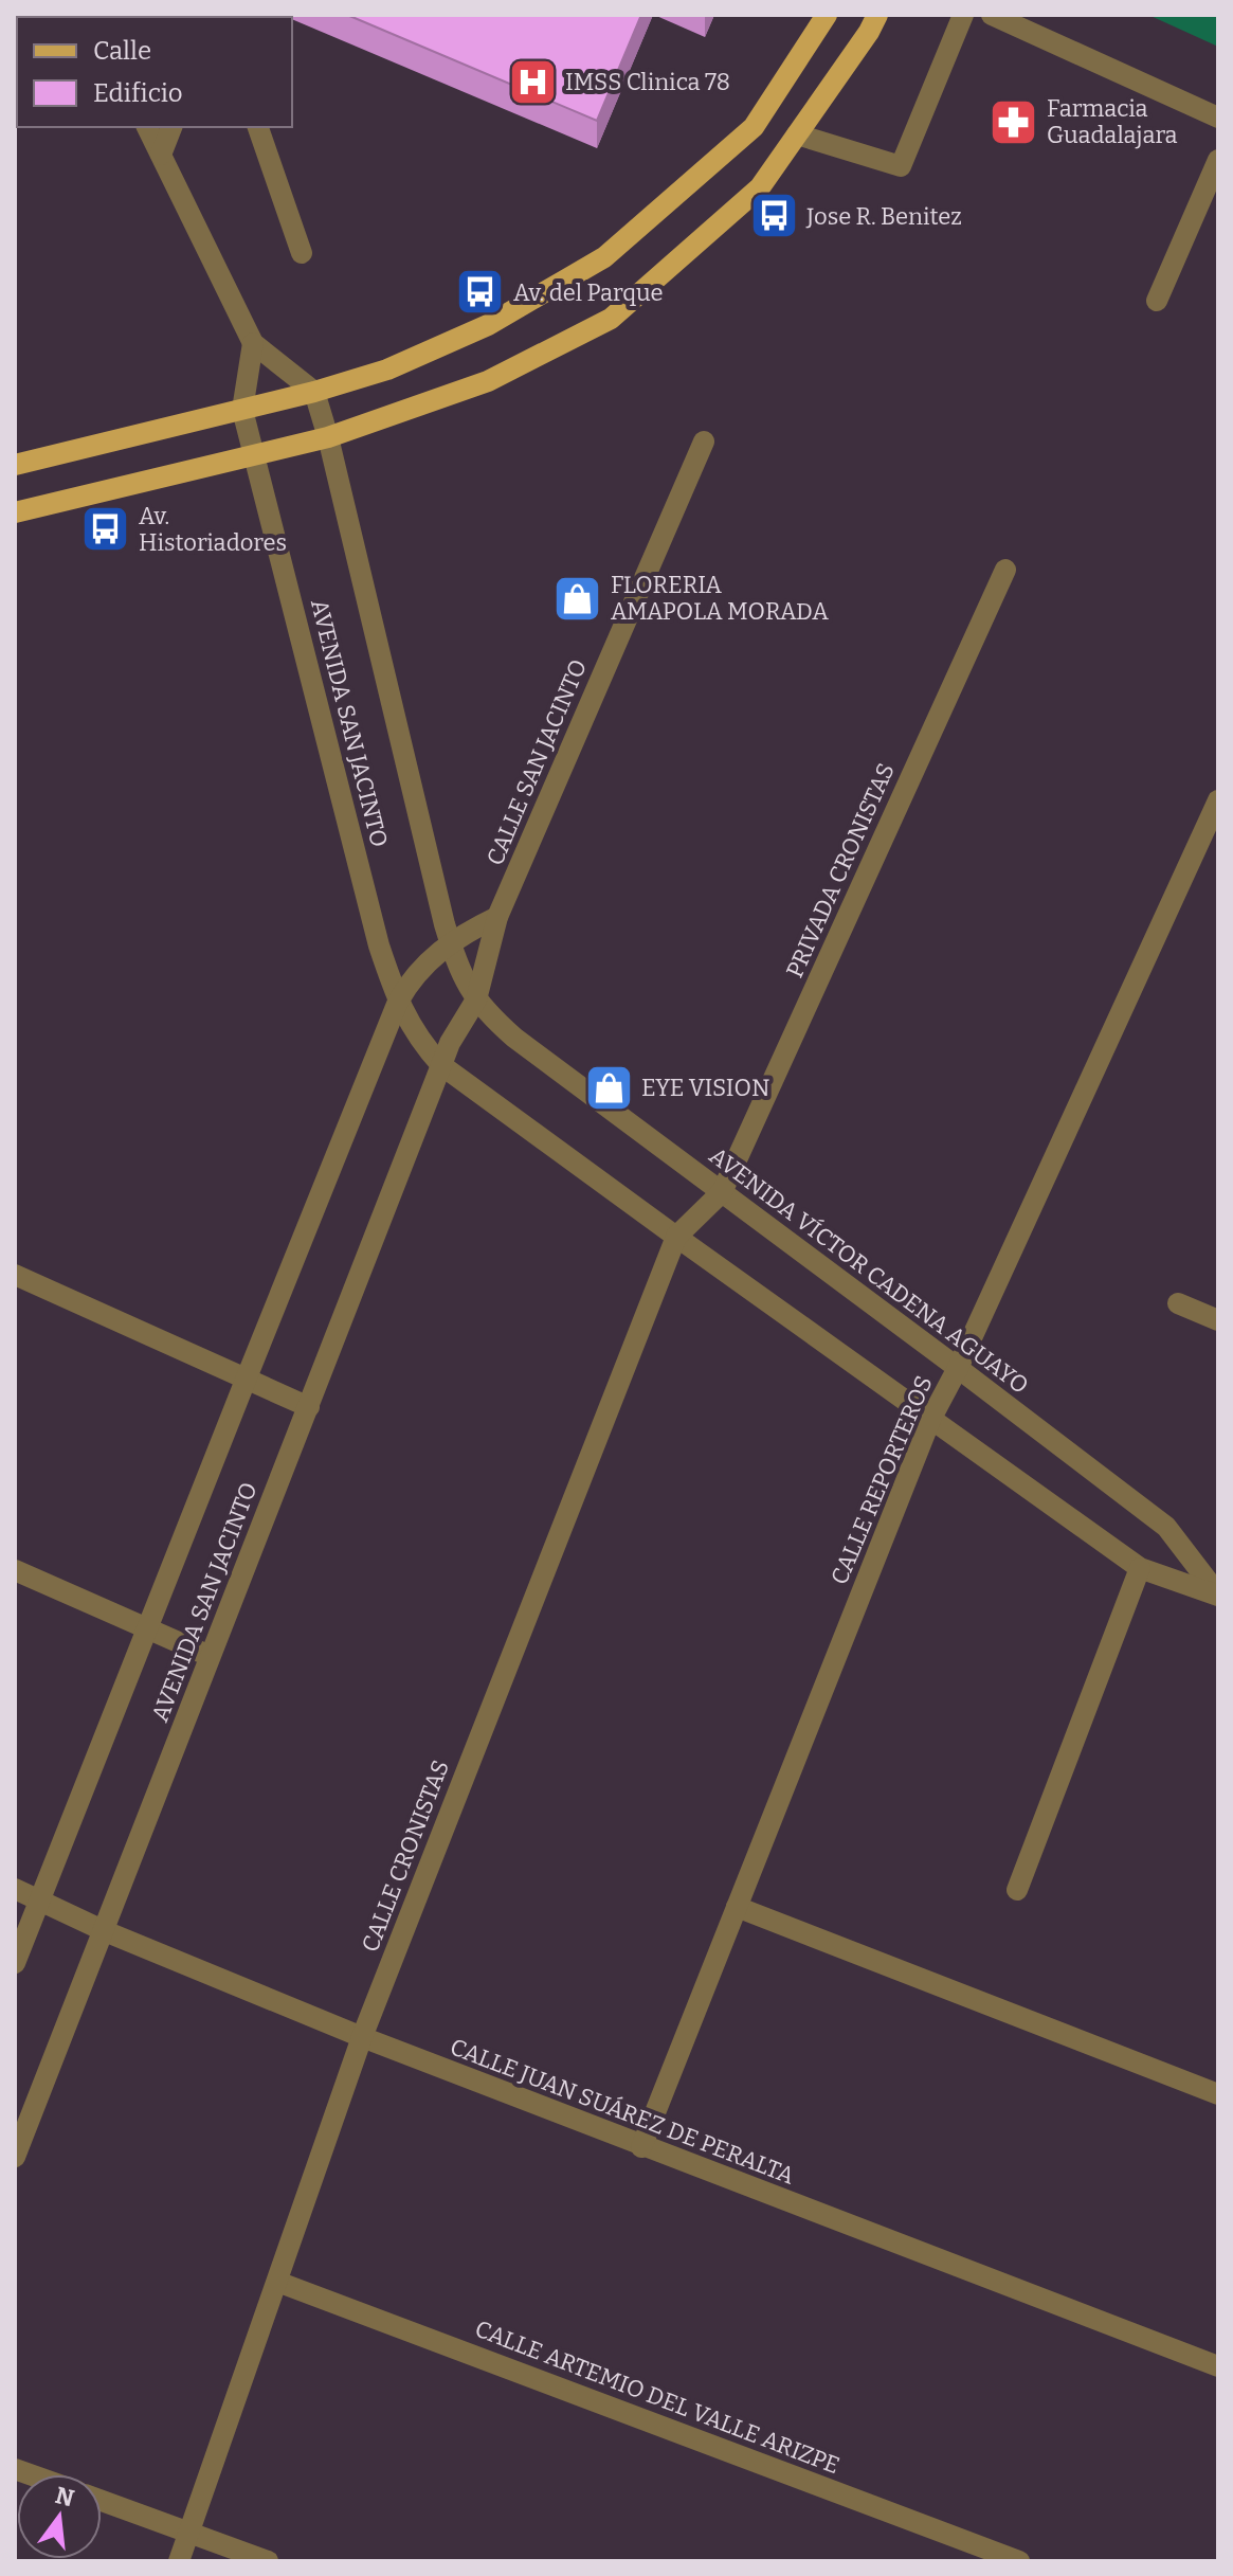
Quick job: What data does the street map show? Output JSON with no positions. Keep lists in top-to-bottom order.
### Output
{
  "streets": {
    "street": [
      "AVENIDA SAN JACINTO",
      "CALLE SAN JACINTO",
      "PRIVADA CRONISTAS",
      "AVENIDA VÍCTOR CADENA AGUAYO",
      "CALLE REPORTEROS",
      "CALLE CRONISTAS",
      "CALLE JUAN SUÁREZ DE PERALTA",
      "CALLE ARTEMIO DEL VALLE ARIZPE"
    ]
  },
  "crossings": [
    ["AVENIDA SAN JACINTO", "CALLE SAN JACINTO"],
    ["AVENIDA SAN JACINTO", "AVENIDA VÍCTOR CADENA AGUAYO"],
    ["AVENIDA SAN JACINTO", "CALLE JUAN SUÁREZ DE PERALTA"],
    ["CALLE SAN JACINTO", "AVENIDA VÍCTOR CADENA AGUAYO"],
    ["PRIVADA CRONISTAS", "AVENIDA VÍCTOR CADENA AGUAYO"],
    ["PRIVADA CRONISTAS", "CALLE CRONISTAS"],
    ["AVENIDA VÍCTOR CADENA AGUAYO", "CALLE REPORTEROS"],
    ["AVENIDA VÍCTOR CADENA AGUAYO", "CALLE CRONISTAS"],
    ["CALLE REPORTEROS", "CALLE JUAN SUÁREZ DE PERALTA"],
    ["CALLE CRONISTAS", "CALLE JUAN SUÁREZ DE PERALTA"],
    ["CALLE CRONISTAS", "CALLE ARTEMIO DEL VALLE ARIZPE"]
  ],
  "places": {
    "hospital": ["IMSS Clinica 78"],
    "pharmacy": ["Farmacia Guadalajara"],
    "bus stop": ["Jose R. Benitez", "Av. del Parque", "Av. Historiadores"],
    "shop": ["FLORERIA AMAPOLA MORADA", "EYE VISION"]
  },
  "legend": ["Calle", "Edificio"],
  "north": "top"
}
